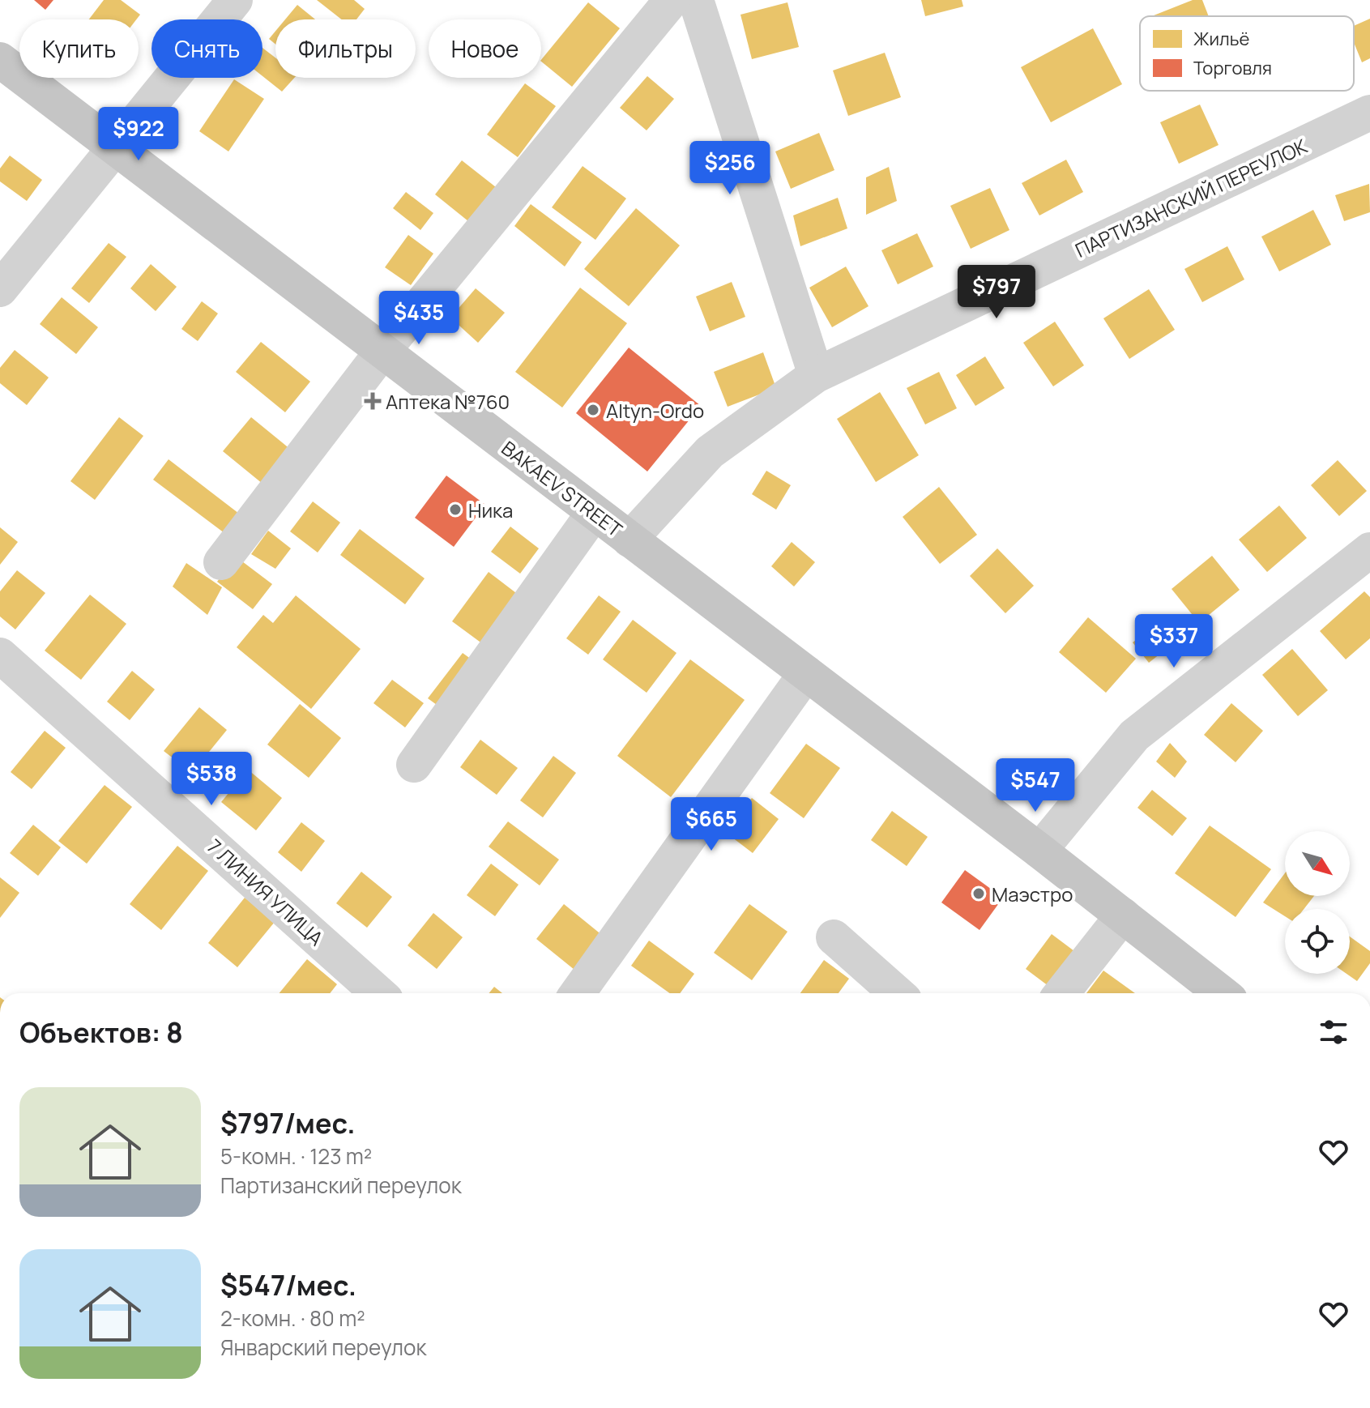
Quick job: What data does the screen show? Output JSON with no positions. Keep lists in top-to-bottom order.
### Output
{
  "streets": {
    "main road": ["BAKAEV STREET"],
    "street": ["ПАРТИЗАНСКИЙ ПЕРЕУЛОК", "7 ЛИНИЯ УЛИЦА"]
  },
  "crossings": [
    ["ПАРТИЗАНСКИЙ ПЕРЕУЛОК", "BAKAEV STREET"]
  ],
  "places": {
    "health": ["Аптека №760"],
    "other": ["Altyn-Ordo", "Ника", "Маэстро"]
  },
  "legend": ["Жильё", "Торговля"],
  "north": "bottom right",
  "page": {
    "chip": [
      "Купить",
      "Снять",
      "Фильтры",
      "Новое"
    ],
    "price": [
      "$922",
      "$256",
      "$797",
      "$435",
      "$337",
      "$538",
      "$547",
      "$665"
    ],
    "heading": "Объектов: 8",
    "list": [
      {
        "name": "$797/мес.",
        "note": "5-комн. · 123 m² · Партизанский переулок"
      },
      {
        "name": "$547/мес.",
        "note": "2-комн. · 80 m² · Январский переулок"
      }
    ]
  }
}
